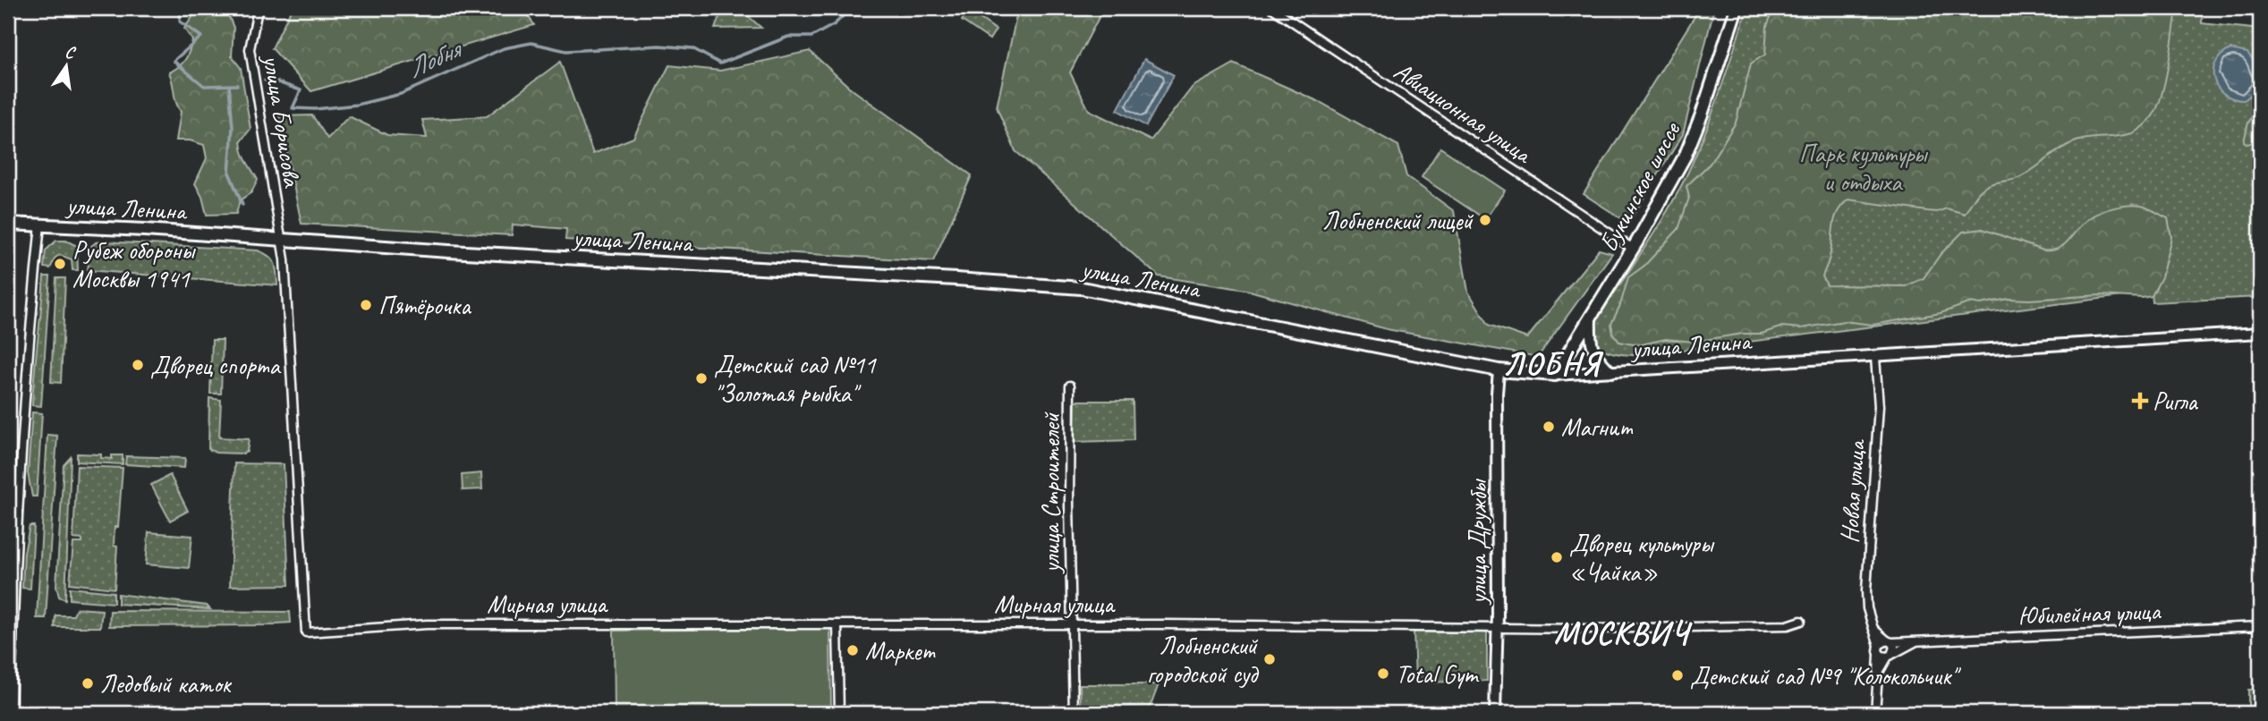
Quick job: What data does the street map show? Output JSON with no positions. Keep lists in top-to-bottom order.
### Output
{
  "streets": {
    "main road": ["Букинское шоссе", "улица Ленина"],
    "street": [
      "Авиационная улица",
      "улица Борисова",
      "Новая улица",
      "улица Строителей",
      "улица Дружбы",
      "Мирная улица",
      "Юбилейная улица"
    ]
  },
  "crossings": [
    ["Авиационная улица", "Букинское шоссе"],
    ["улица Борисова", "улица Ленина"],
    ["улица Борисова", "Мирная улица"],
    ["Букинское шоссе", "улица Ленина"],
    ["улица Ленина", "Новая улица"],
    ["улица Ленина", "улица Дружбы"],
    ["улица Строителей", "Мирная улица"],
    ["улица Дружбы", "Мирная улица"]
  ],
  "districts": ["ЛОБНЯ", "МОСКВИЧ"],
  "water": ["Лобня"],
  "parks": ["Парк культуры и отдыха"],
  "places": {
    "other": [
      "Лобненский лицей",
      "Рубеж обороны Москвы 1941",
      "Пятёрочка",
      "Дворец спорта",
      "Детский сад №11 \"Золотая рыбка\"",
      "Магнит",
      "Дворец культуры «Чайка»",
      "Маркет",
      "Лобненский городской суд",
      "Total Gym",
      "Детский сад №9 \"Колокольчик\"",
      "Ледовый каток"
    ],
    "health": ["Ригла"]
  },
  "north": "top"
}
